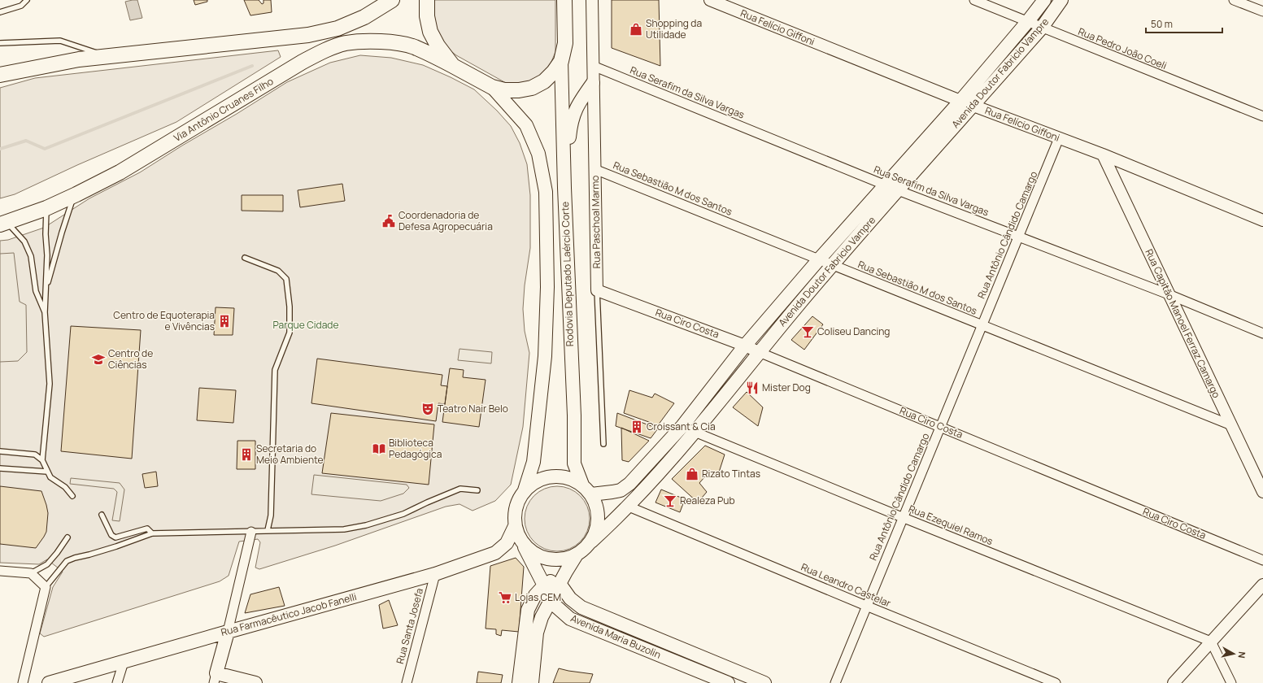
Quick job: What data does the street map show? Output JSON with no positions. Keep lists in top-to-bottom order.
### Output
{
  "streets": {
    "main road": [
      "Avenida Doutor Fabricio Vampre",
      "Via Antônio Cruanes Filho",
      "Rodovia Deputado Laércio Corte",
      "Rua Farmacêutico Jacob Fanelli",
      "Avenida Maria Buzolin"
    ],
    "street": [
      "Rua Felício Giffoni",
      "Rua Pedro João Coeli",
      "Rua Serafim da Silva Vargas",
      "Rua Sebastião M dos Santos",
      "Rua Paschoal Marmo",
      "Rua Antônio Cândido Camargo",
      "Rua Ciro Costa",
      "Rua Capitão Manoel Ferraz Camargo",
      "Rua Ezequiel Ramos",
      "Rua Leandro Castelar",
      "Rua Santa Josefa"
    ]
  },
  "crossings": [
    ["Rua Felício Giffoni", "Avenida Doutor Fabricio Vampre"],
    ["Rua Felício Giffoni", "Rua Antônio Cândido Camargo"],
    ["Rua Felício Giffoni", "Rua Capitão Manoel Ferraz Camargo"],
    ["Rua Pedro João Coeli", "Avenida Doutor Fabricio Vampre"],
    ["Avenida Doutor Fabricio Vampre", "Rua Serafim da Silva Vargas"],
    ["Avenida Doutor Fabricio Vampre", "Rua Sebastião M dos Santos"],
    ["Avenida Doutor Fabricio Vampre", "Rodovia Deputado Laércio Corte"],
    ["Avenida Doutor Fabricio Vampre", "Rua Ciro Costa"],
    ["Avenida Doutor Fabricio Vampre", "Rua Ezequiel Ramos"],
    ["Avenida Doutor Fabricio Vampre", "Rua Leandro Castelar"],
    ["Avenida Doutor Fabricio Vampre", "Rua Farmacêutico Jacob Fanelli"],
    ["Avenida Doutor Fabricio Vampre", "Avenida Maria Buzolin"],
    ["Rua Serafim da Silva Vargas", "Rua Paschoal Marmo"],
    ["Rua Serafim da Silva Vargas", "Rua Antônio Cândido Camargo"],
    ["Rua Serafim da Silva Vargas", "Rua Capitão Manoel Ferraz Camargo"],
    ["Via Antônio Cruanes Filho", "Rodovia Deputado Laércio Corte"],
    ["Rua Sebastião M dos Santos", "Rua Paschoal Marmo"],
    ["Rua Sebastião M dos Santos", "Rua Antônio Cândido Camargo"],
    ["Rua Sebastião M dos Santos", "Rua Capitão Manoel Ferraz Camargo"],
    ["Rua Paschoal Marmo", "Rua Ciro Costa"],
    ["Rua Antônio Cândido Camargo", "Rua Ciro Costa"],
    ["Rua Antônio Cândido Camargo", "Rua Ezequiel Ramos"],
    ["Rua Antônio Cândido Camargo", "Rua Leandro Castelar"],
    ["Rodovia Deputado Laércio Corte", "Rua Farmacêutico Jacob Fanelli"],
    ["Rodovia Deputado Laércio Corte", "Avenida Maria Buzolin"],
    ["Rua Farmacêutico Jacob Fanelli", "Rua Santa Josefa"],
    ["Rua Farmacêutico Jacob Fanelli", "Avenida Maria Buzolin"]
  ],
  "parks": ["Parque Cidade"],
  "places": {
    "shop": ["Shopping da Utilidade", "Rizato Tintas"],
    "public building": ["Coordenadoria de Defesa Agropecuária"],
    "building": ["Centro de Equoterapia e Vivências", "Croissant & Cia", "Secretaria do Meio Ambiente"],
    "bar": ["Coliseu Dancing", "Realeza Pub"],
    "school or university": ["Centro de Ciências"],
    "restaurant": ["Mister Dog"],
    "theatre": ["Teatro Nair Belo"],
    "library": ["Biblioteca Pedagógica"],
    "supermarket": ["Lojas CEM"]
  },
  "scale_bar": "50 m",
  "north": "right"
}
